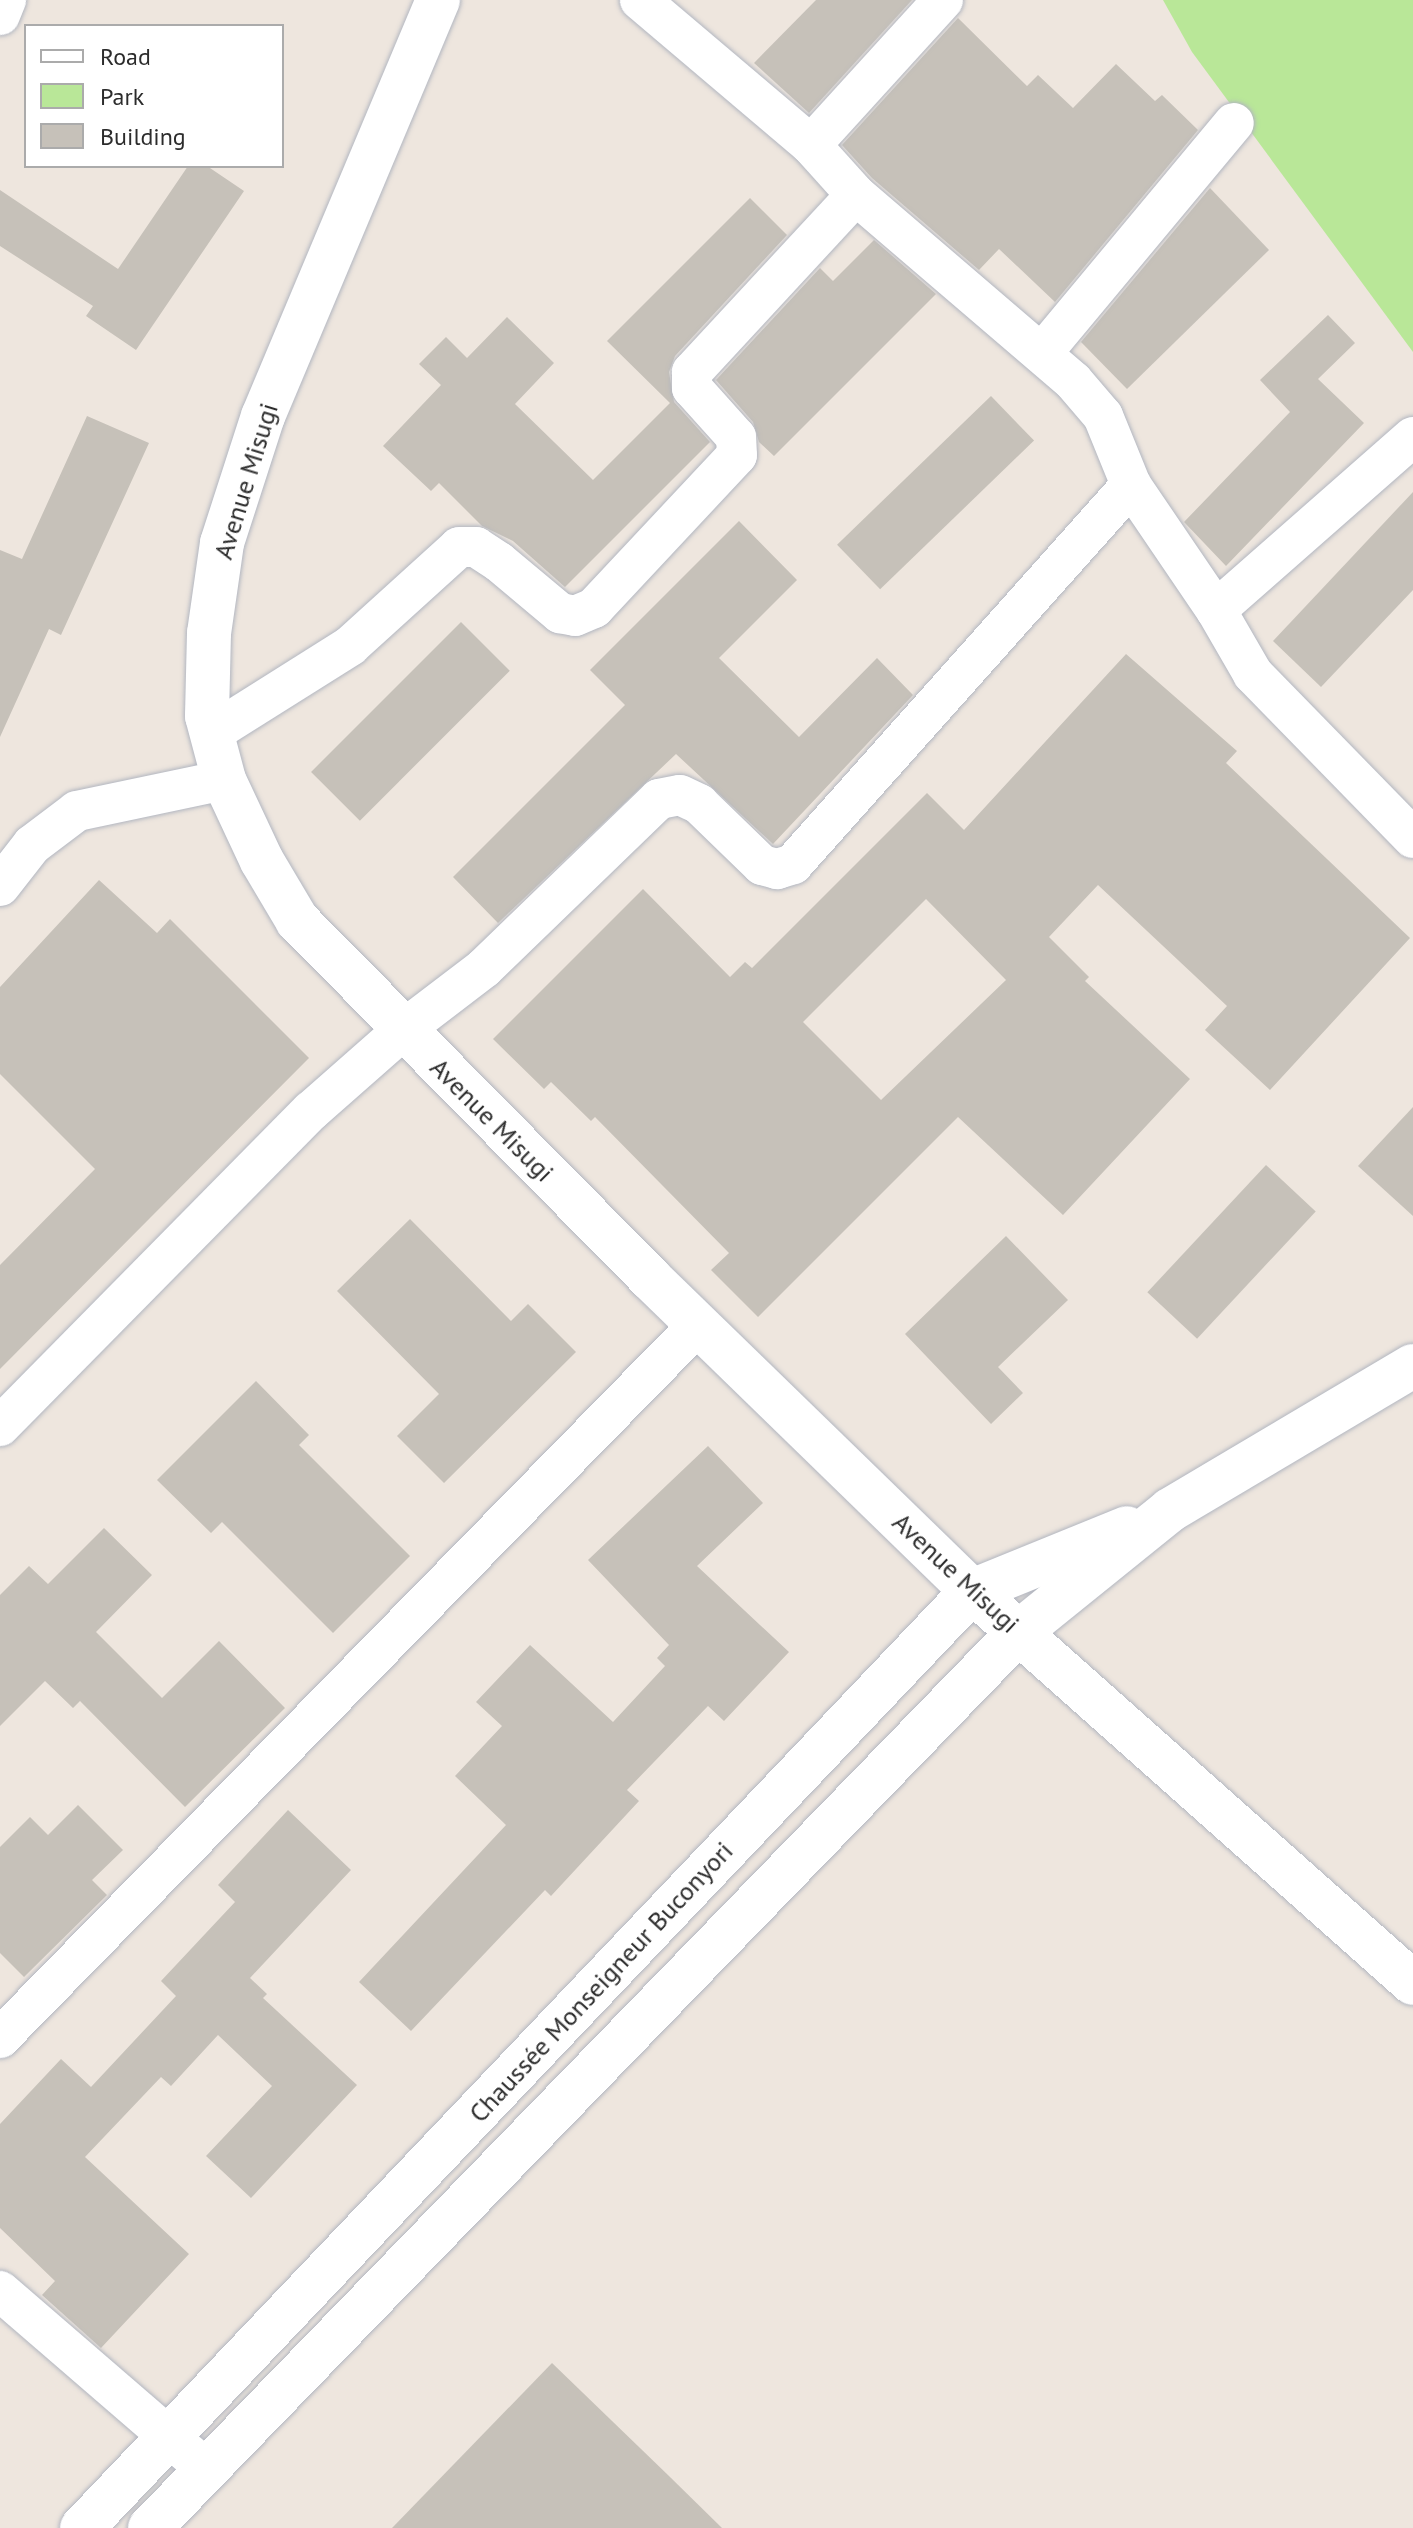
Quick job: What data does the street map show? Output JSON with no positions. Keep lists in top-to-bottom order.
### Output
{
  "streets": {
    "street": ["Avenue Misugi", "Chaussée Monseigneur Buconyori"]
  },
  "crossings": [
    ["Avenue Misugi", "Chaussée Monseigneur Buconyori"]
  ],
  "legend": ["Road", "Park", "Building"]
}
